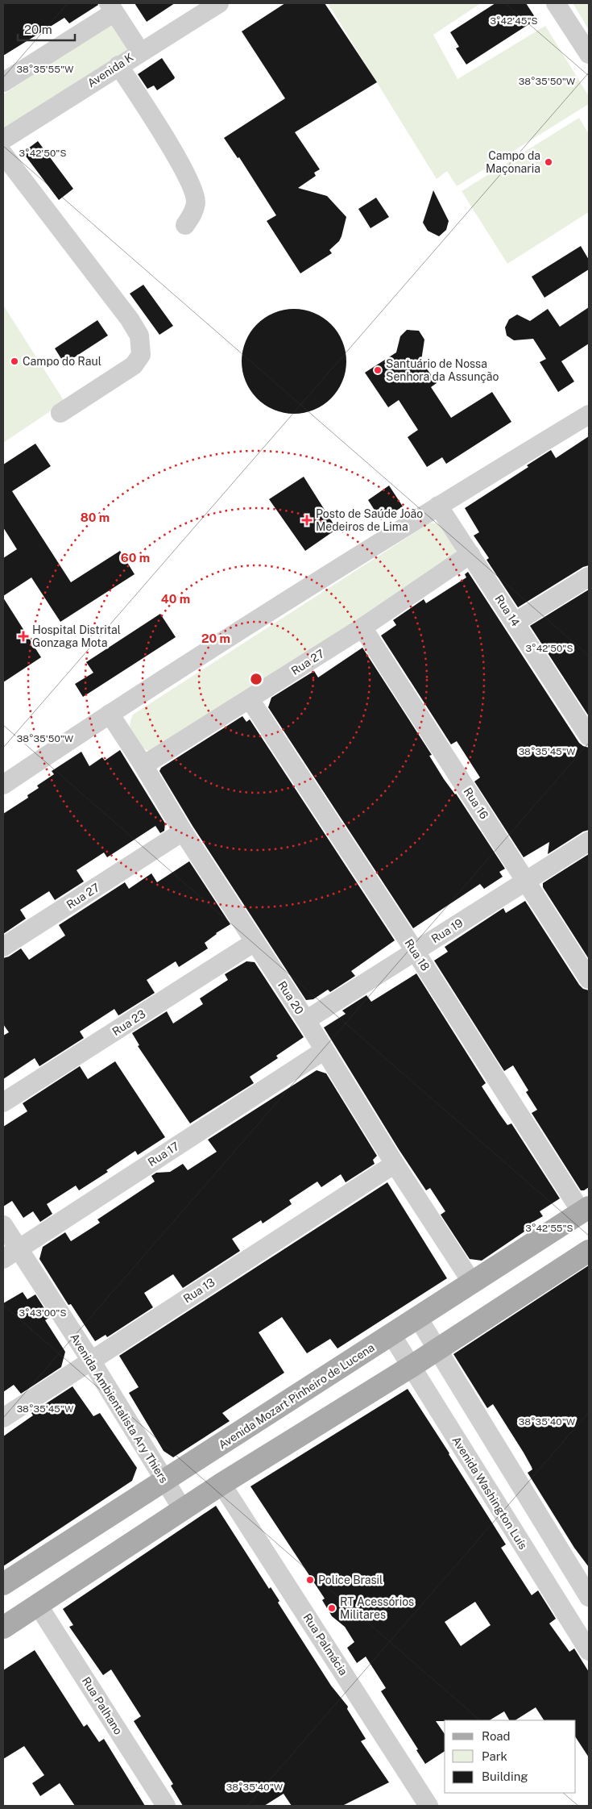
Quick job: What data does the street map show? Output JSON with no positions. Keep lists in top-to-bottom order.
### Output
{
  "streets": {
    "main road": ["Avenida Mozart Pinheiro de Lucena"],
    "street": [
      "Avenida K",
      "Rua 14",
      "Rua 27",
      "Rua 16",
      "Rua 19",
      "Rua 18",
      "Rua 20",
      "Rua 23",
      "Rua 17",
      "Rua 13",
      "Avenida Ambientalista Ary Thiers",
      "Avenida Washington Luís",
      "Rua Palmácia",
      "Rua Palhano"
    ]
  },
  "crossings": [
    ["Rua 14", "Rua 27"],
    ["Rua 27", "Rua 16"],
    ["Rua 27", "Rua 18"],
    ["Rua 27", "Rua 20"],
    ["Rua 16", "Rua 19"],
    ["Rua 19", "Rua 18"],
    ["Rua 19", "Rua 20"],
    ["Rua 18", "Avenida Mozart Pinheiro de Lucena"],
    ["Rua 20", "Rua 23"],
    ["Rua 20", "Rua 17"],
    ["Rua 20", "Rua 13"],
    ["Rua 20", "Avenida Mozart Pinheiro de Lucena"],
    ["Rua 17", "Avenida Ambientalista Ary Thiers"],
    ["Rua 13", "Avenida Ambientalista Ary Thiers"],
    ["Avenida Mozart Pinheiro de Lucena", "Avenida Ambientalista Ary Thiers"],
    ["Avenida Mozart Pinheiro de Lucena", "Avenida Washington Luís"]
  ],
  "places": {
    "other": [
      "Campo da Maçonaria",
      "Campo do Raul",
      "Santuário de Nossa Senhora da Assunção",
      "Police Brasil",
      "RT Acessórios Militares"
    ],
    "health": ["Posto de Saúde João Medeiros de Lima", "Hospital Distrital Gonzaga Mota"]
  },
  "legend": ["Road", "Park", "Building"],
  "scale_bar": "20 m",
  "coordinates": [
    "3°42'45\"S",
    "38°35'55\"W",
    "38°35'50\"W",
    "3°42'50\"S",
    "38°35'45\"W",
    "3°42'55\"S",
    "3°43'00\"S",
    "38°35'40\"W"
  ],
  "rings": [
    "80 m",
    "60 m",
    "40 m",
    "20 m"
  ]
}
